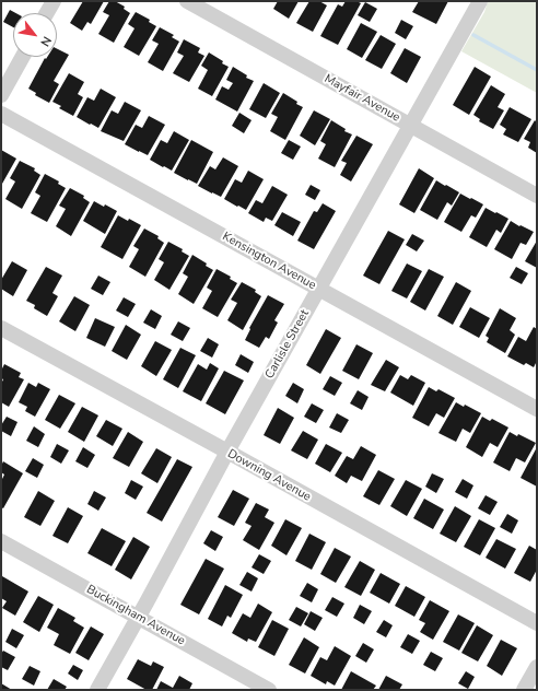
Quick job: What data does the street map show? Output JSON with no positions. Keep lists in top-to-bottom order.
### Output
{
  "streets": {
    "street": [
      "Mayfair Avenue",
      "Kensington Avenue",
      "Carlisle Street",
      "Downing Avenue",
      "Buckingham Avenue"
    ]
  },
  "crossings": [
    ["Mayfair Avenue", "Carlisle Street"],
    ["Kensington Avenue", "Carlisle Street"],
    ["Carlisle Street", "Downing Avenue"],
    ["Carlisle Street", "Buckingham Avenue"]
  ],
  "north": "bottom right"
}
